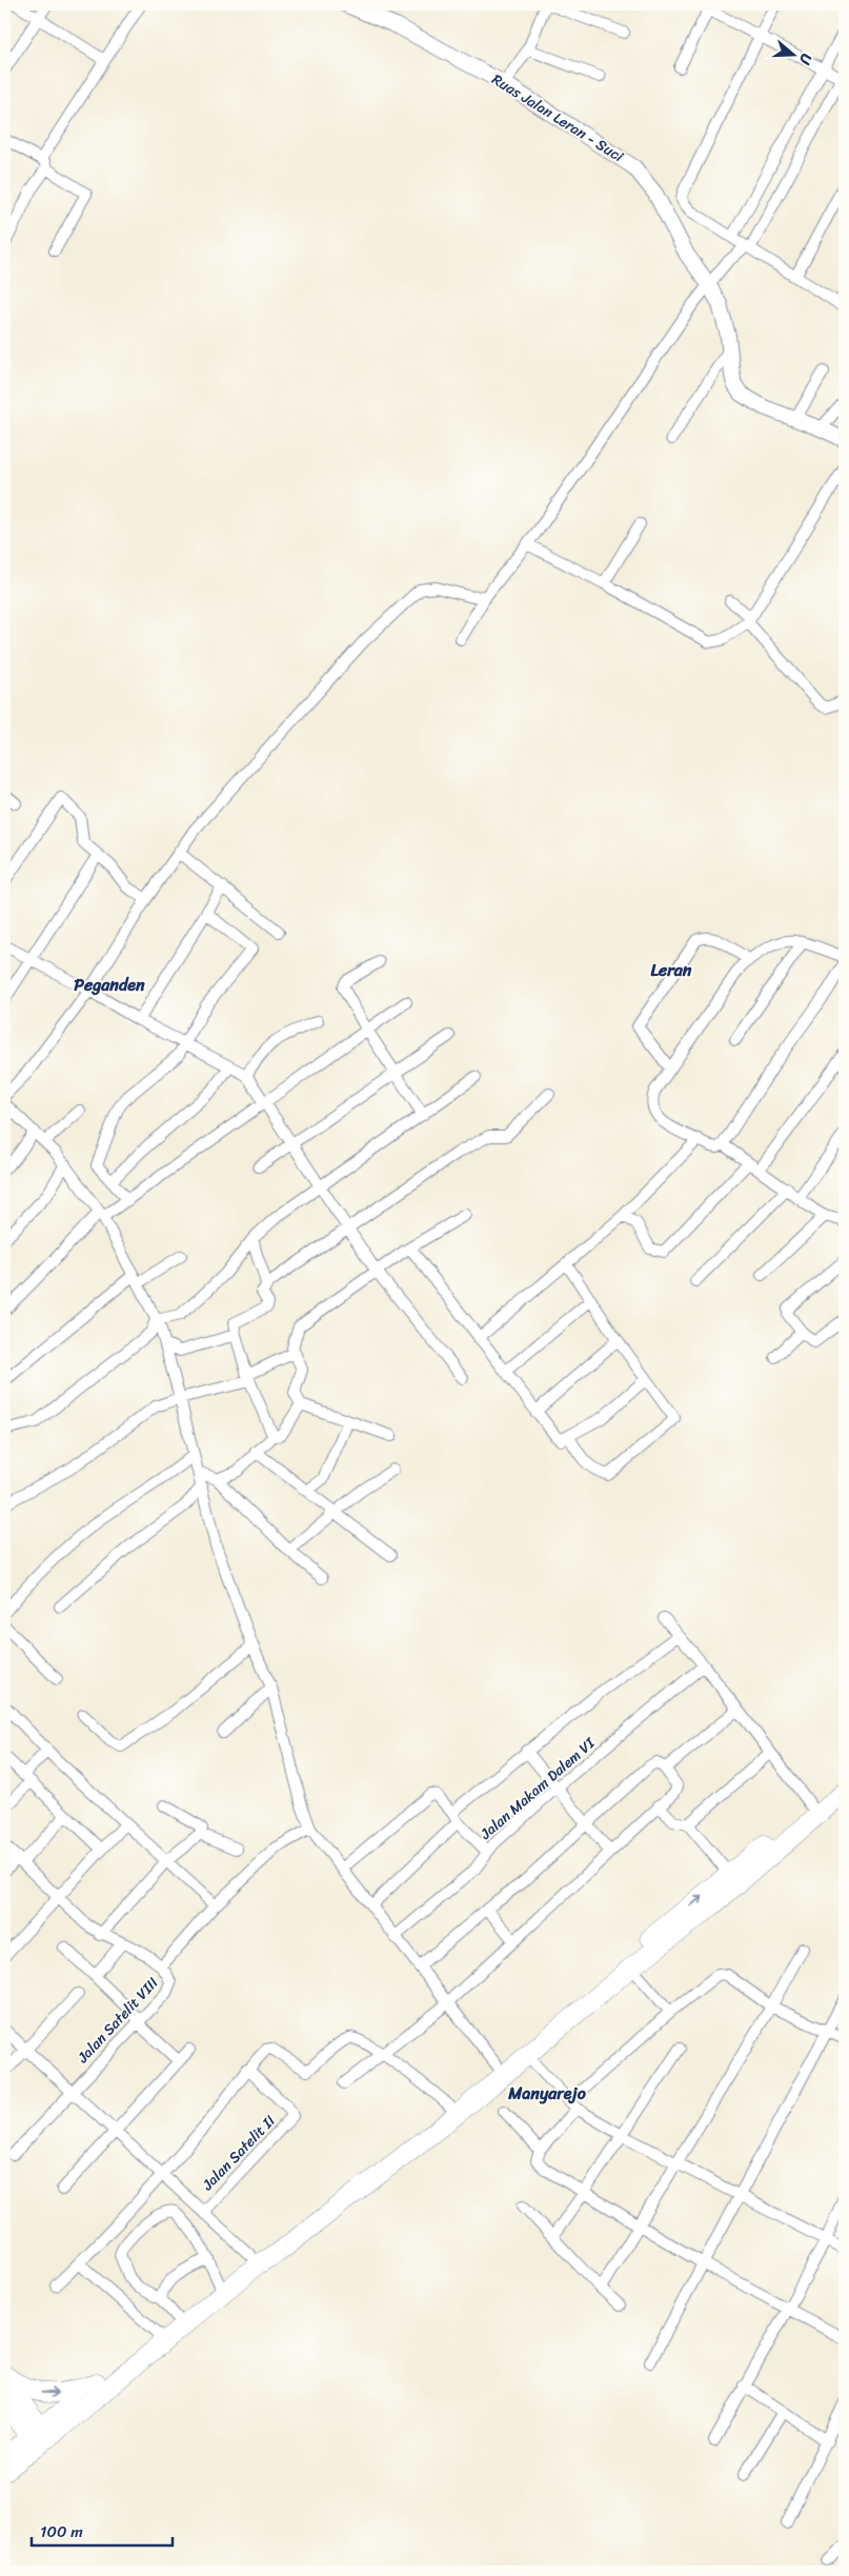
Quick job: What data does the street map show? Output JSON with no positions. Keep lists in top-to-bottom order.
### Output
{
  "streets": {
    "main road": ["Ruas Jalan Leran - Suci"],
    "street": ["Jalan Makam Dalem VI", "Jalan Satelit VIII", "Jalan Satelit II"]
  },
  "districts": ["Leran", "Peganden", "Manyarejo"],
  "scale_bar": "100 m",
  "north": "right"
}
